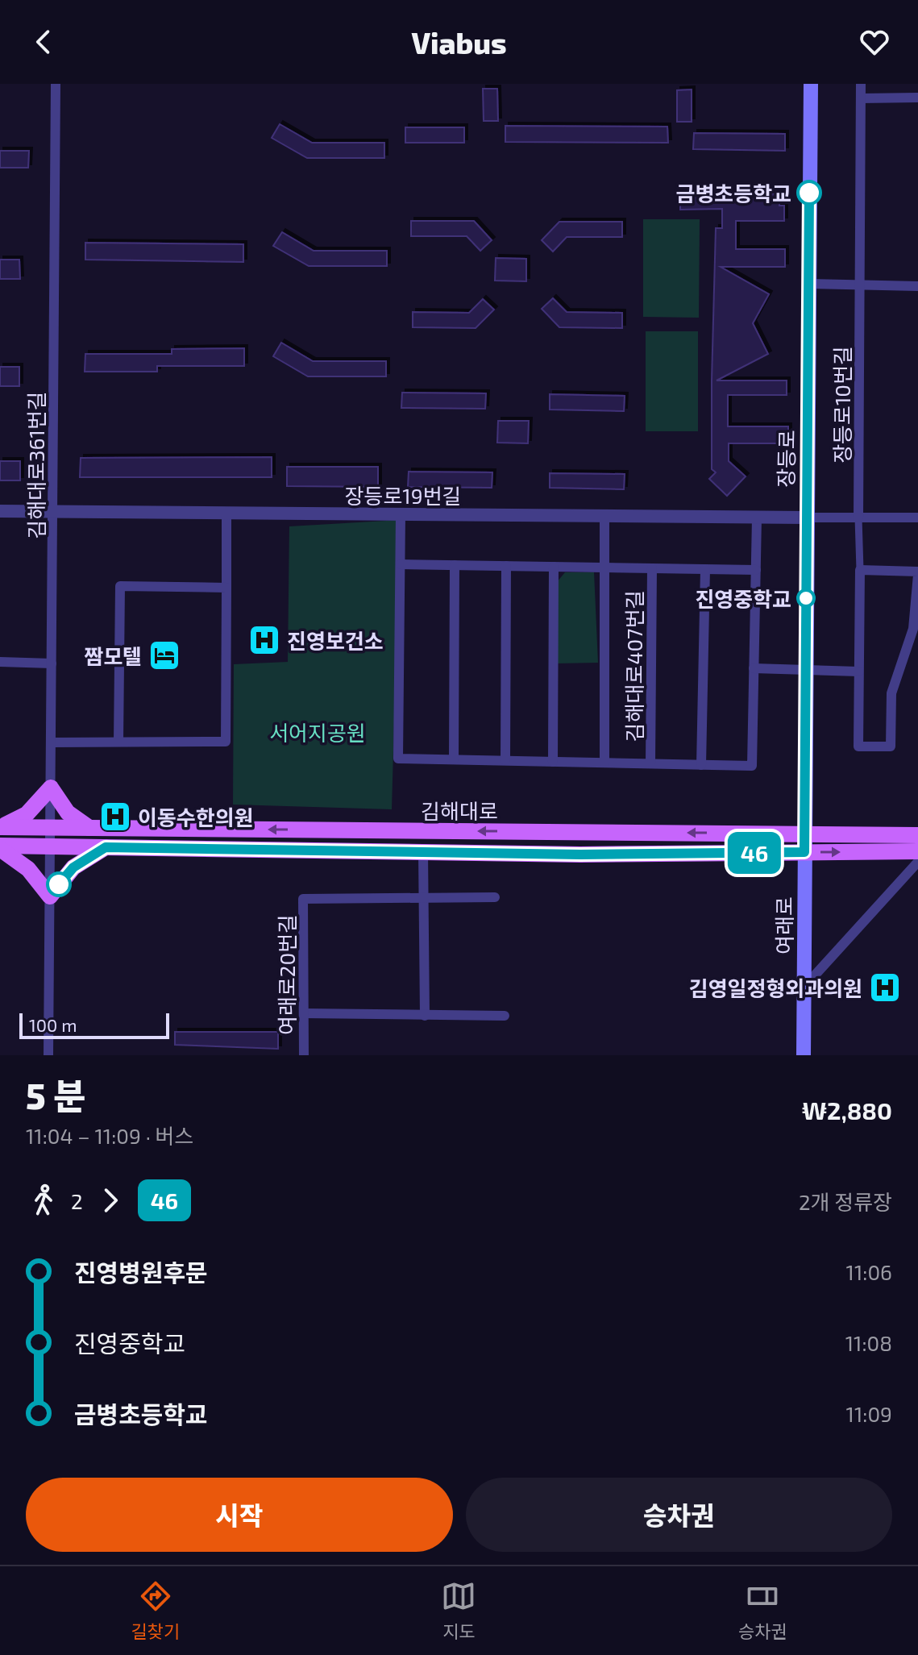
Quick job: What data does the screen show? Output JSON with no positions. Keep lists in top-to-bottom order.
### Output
{
  "streets": {
    "main road": ["장등로", "김해대로", "여래로"],
    "street": [
      "장등로10번길",
      "김해대로361번길",
      "장등로19번길",
      "김해대로407번길",
      "여래로20번길"
    ]
  },
  "crossings": [
    ["장등로", "장등로19번길"],
    ["장등로", "김해대로"],
    ["장등로", "여래로"],
    ["김해대로361번길", "장등로19번길"],
    ["김해대로361번길", "김해대로"],
    ["장등로19번길", "김해대로407번길"],
    ["김해대로", "여래로"],
    ["김해대로", "여래로20번길"]
  ],
  "parks": ["서어지공원"],
  "places": {
    "other": ["금병초등학교", "진영중학교"],
    "hospital": ["진영보건소", "이동수한의원", "김영일정형외과의원"],
    "hotel": ["짬모텔"]
  },
  "lines": ["bus line 46"],
  "scale_bar": "100 m",
  "page": {
    "header": "Viabus",
    "on_map": "46",
    "scale": "100 m",
    "heading": ["5 분", "11:04 – 11:09 · 버스", "₩2,880"],
    "legs": ["2", "46", "2개 정류장"],
    "list": [
      {
        "name": "진영병원후문",
        "value": "11:06"
      },
      {
        "name": "진영중학교",
        "value": "11:08"
      },
      {
        "name": "금병초등학교",
        "value": "11:09"
      }
    ],
    "buttons": ["시작", "승차권"],
    "tabs": ["길찾기", "지도", "승차권"]
  }
}
